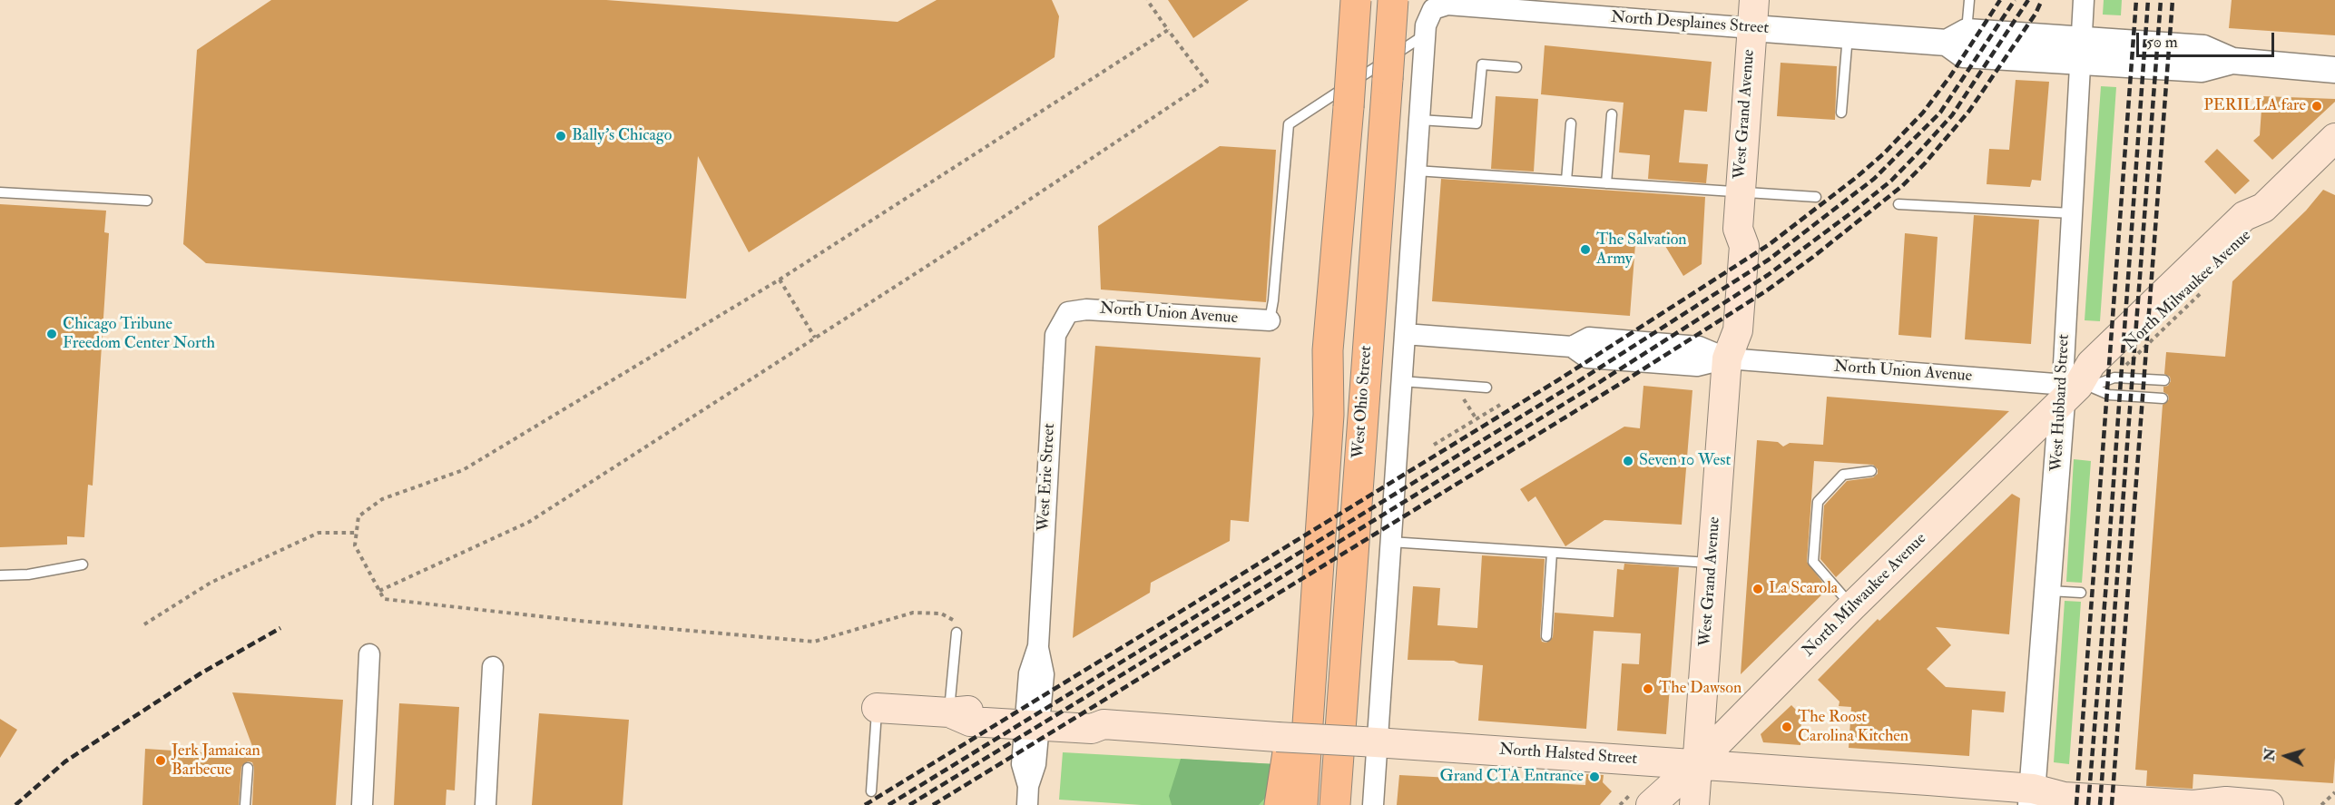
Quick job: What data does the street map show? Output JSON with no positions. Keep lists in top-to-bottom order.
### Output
{
  "streets": {
    "highway": ["West Ohio Street"],
    "main road": ["West Grand Avenue", "North Milwaukee Avenue", "North Halsted Street"],
    "street": [
      "North Desplaines Street",
      "North Union Avenue",
      "West Hubbard Street",
      "West Erie Street"
    ]
  },
  "crossings": [
    ["North Desplaines Street", "West Grand Avenue"],
    ["North Desplaines Street", "West Hubbard Street"],
    ["West Grand Avenue", "North Milwaukee Avenue"],
    ["West Grand Avenue", "North Union Avenue"],
    ["West Grand Avenue", "North Halsted Street"],
    ["North Milwaukee Avenue", "North Union Avenue"],
    ["North Milwaukee Avenue", "West Hubbard Street"],
    ["North Milwaukee Avenue", "North Halsted Street"],
    ["North Union Avenue", "West Hubbard Street"],
    ["North Union Avenue", "West Erie Street"],
    ["West Hubbard Street", "North Halsted Street"],
    ["West Erie Street", "North Halsted Street"]
  ],
  "places": [
    "PERILLA fare",
    "Bally's Chicago",
    "The Salvation Army",
    "Chicago Tribune Freedom Center North",
    "Seven 10 West",
    "La Scarola",
    "The Dawson",
    "The Roost Carolina Kitchen",
    "Jerk Jamaican Barbecue",
    "Grand CTA Entrance"
  ],
  "scale_bar": "50 m",
  "north": "left"
}
